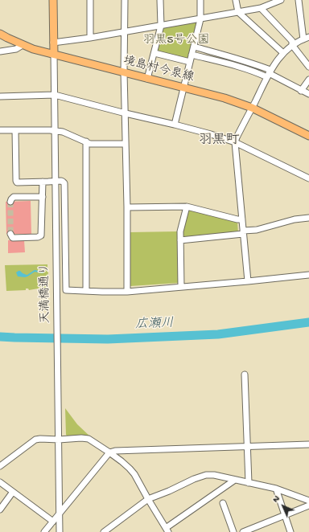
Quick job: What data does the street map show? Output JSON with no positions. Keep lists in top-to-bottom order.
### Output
{
  "streets": {
    "main road": ["境島村今泉線"],
    "street": ["天満橋通り"]
  },
  "crossings": [
    ["境島村今泉線", "天満橋通り"]
  ],
  "districts": ["羽黒町"],
  "water": ["広瀬川"],
  "parks": ["羽黒5号公園"],
  "north": "top left"
}
